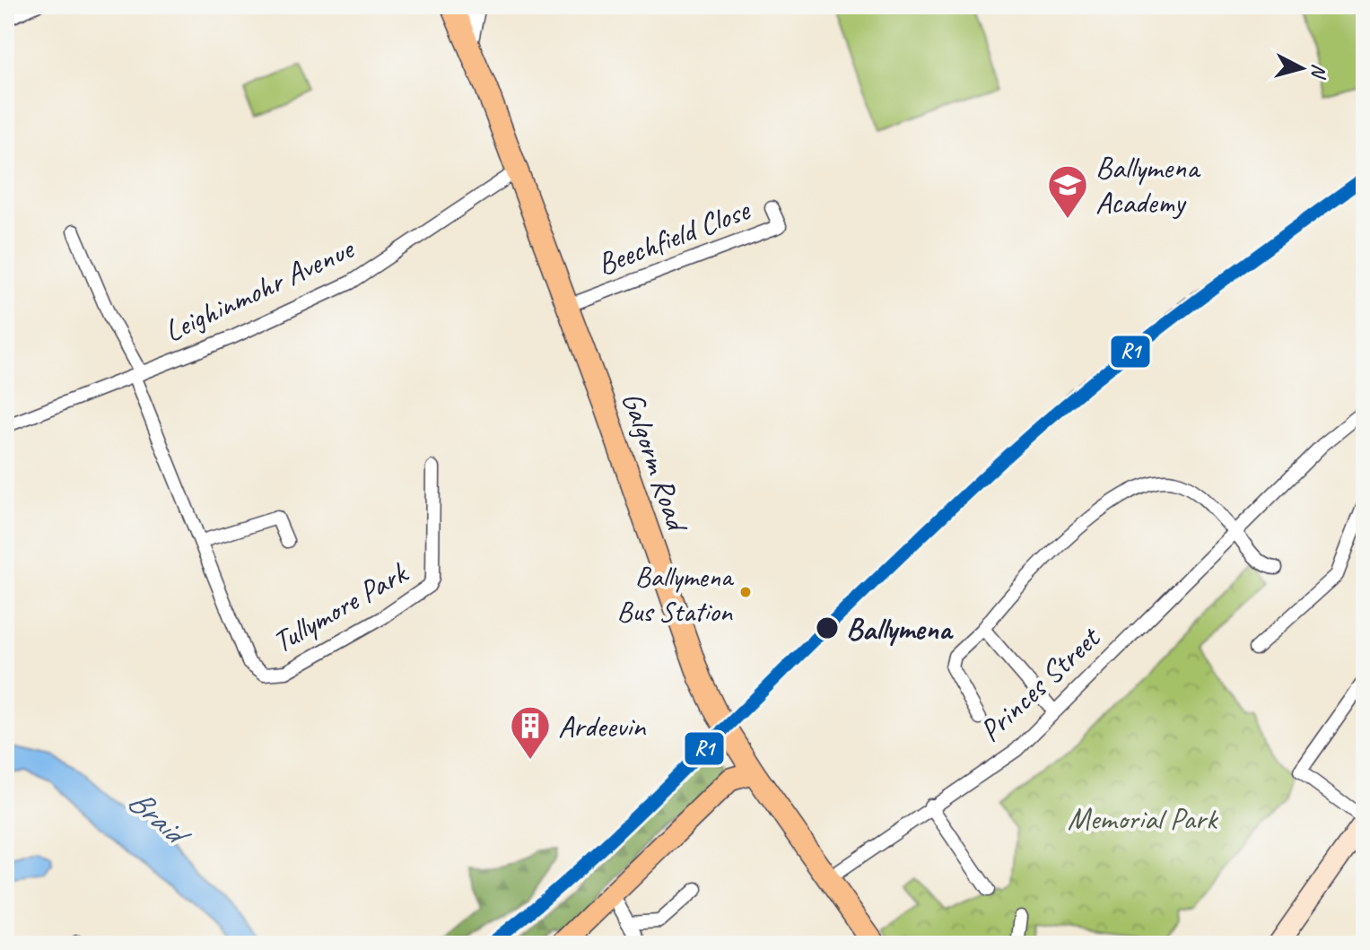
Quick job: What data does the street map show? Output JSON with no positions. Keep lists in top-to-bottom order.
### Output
{
  "streets": {
    "main road": ["Galgorm Road"],
    "street": [
      "Beechfield Close",
      "Leighinmohr Avenue",
      "Tullymore Park",
      "Princes Street"
    ]
  },
  "crossings": [
    ["Beechfield Close", "Galgorm Road"],
    ["Leighinmohr Avenue", "Galgorm Road"],
    ["Leighinmohr Avenue", "Tullymore Park"],
    ["Galgorm Road", "Princes Street"]
  ],
  "water": ["Braid"],
  "parks": ["Memorial Park"],
  "places": {
    "school or university": ["Ballymena Academy"],
    "other": ["Ballymena Bus Station", "Ballymena"],
    "building": ["Ardeevin"]
  },
  "lines": ["transit line R1"],
  "north": "right"
}
